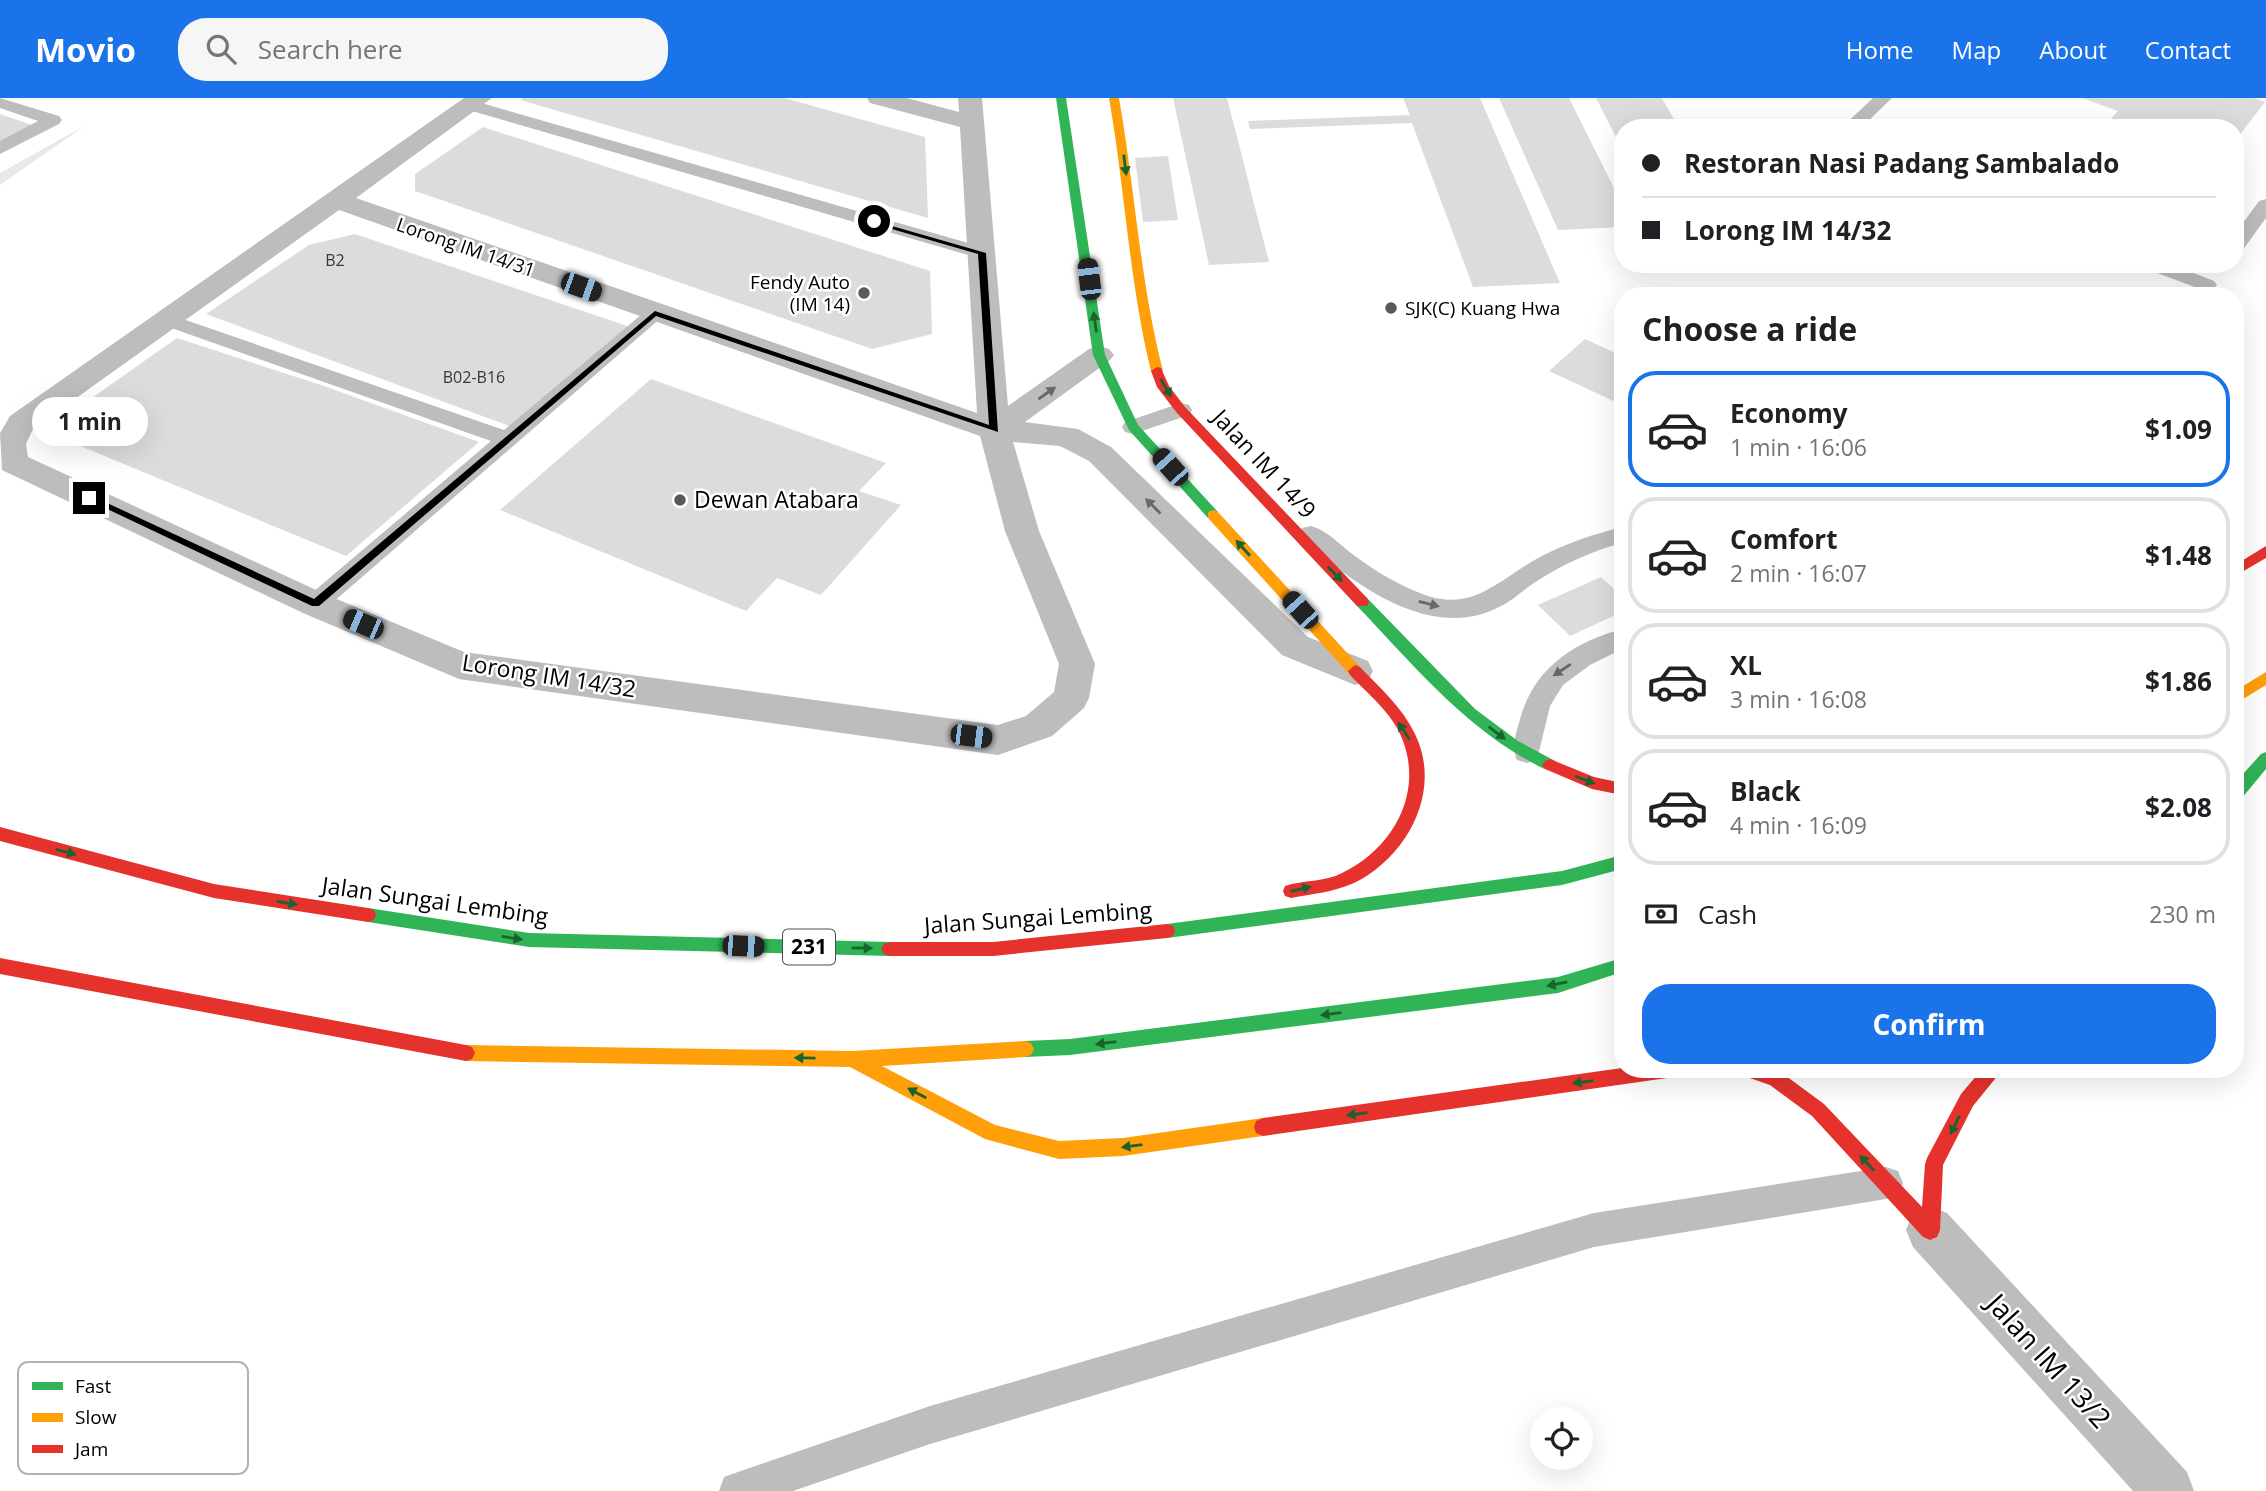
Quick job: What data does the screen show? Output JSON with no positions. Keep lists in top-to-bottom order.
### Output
{
  "streets": {
    "main road": ["Jalan IM 14/9", "Jalan Sungai Lembing", "231"],
    "street": ["Lorong IM 14/31", "Lorong IM 14/32", "Jalan IM 13/2"]
  },
  "crossings": [
    ["Lorong IM 14/31", "Lorong IM 14/32"]
  ],
  "one_way": ["Lorong IM 14/31"],
  "places": ["Fendy Auto (IM 14)", "SJK(C) Kuang Hwa", "Dewan Atabara"],
  "house_numbers": ["B2", "B02-B16"],
  "legend": ["Fast", "Slow", "Jam"],
  "page": {
    "header": "Movio",
    "search": "Search here",
    "nav": [
      "Home",
      "Map",
      "About",
      "Contact"
    ],
    "banner": ["Restoran Nasi Padang Sambalado", "Lorong IM 14/32"],
    "heading": "Choose a ride",
    "list": [
      {
        "name": "Economy",
        "note": "1 min · 16:06",
        "value": "$1.09"
      },
      {
        "name": "Comfort",
        "note": "2 min · 16:07",
        "value": "$1.48"
      },
      {
        "name": "XL",
        "note": "3 min · 16:08",
        "value": "$1.86"
      },
      {
        "name": "Black",
        "note": "4 min · 16:09",
        "value": "$2.08"
      }
    ],
    "bubble": "1 min",
    "pay": ["Cash", "230 m"],
    "buttons": "Confirm"
  }
}
